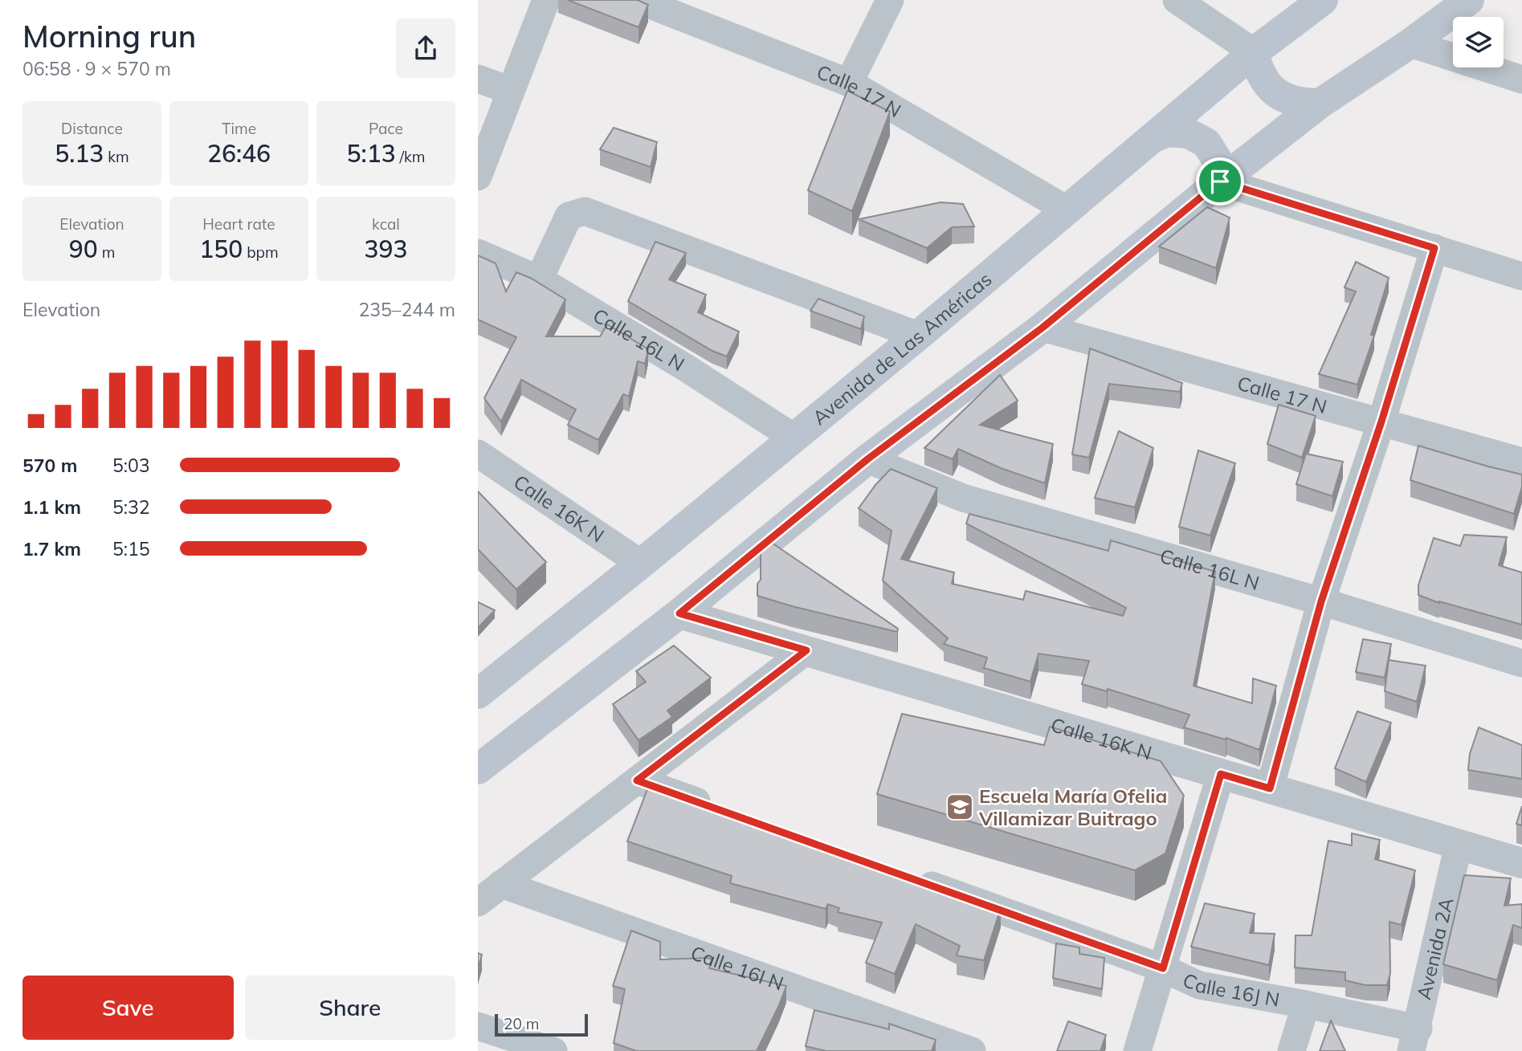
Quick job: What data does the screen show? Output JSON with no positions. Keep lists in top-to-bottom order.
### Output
{
  "streets": {
    "main road": ["Avenida de Las Américas"],
    "street": [
      "Calle 17 N",
      "Calle 16L N",
      "Calle 16K N",
      "Avenida 2A",
      "Calle 16I N",
      "Calle 16J N"
    ]
  },
  "crossings": [
    ["Calle 17 N", "Avenida de Las Américas"],
    ["Calle 16L N", "Avenida de Las Américas"],
    ["Avenida de Las Américas", "Calle 16K N"],
    ["Calle 16K N", "Avenida 2A"],
    ["Avenida 2A", "Calle 16J N"]
  ],
  "places": {
    "school or university": ["Escuela María Ofelia Villamizar Buitrago"]
  },
  "scale_bar": "20 m",
  "page": {
    "heading": ["Morning run", "06:58 · 9 × 570 m"],
    "stats": [
      ["Distance", "5.13 km"],
      ["Time", "26:46"],
      ["Pace", "5:13 /km"],
      ["Elevation", "90 m"],
      ["Heart rate", "150 bpm"],
      ["kcal", "393"]
    ],
    "chart": ["Elevation", "235–244 m"],
    "list": [
      {
        "name": "570 m",
        "note": "5:03"
      },
      {
        "name": "1.1 km",
        "note": "5:32"
      },
      {
        "name": "1.7 km",
        "note": "5:15"
      }
    ],
    "buttons": ["Save", "Share"],
    "scale": "20 m"
  }
}
